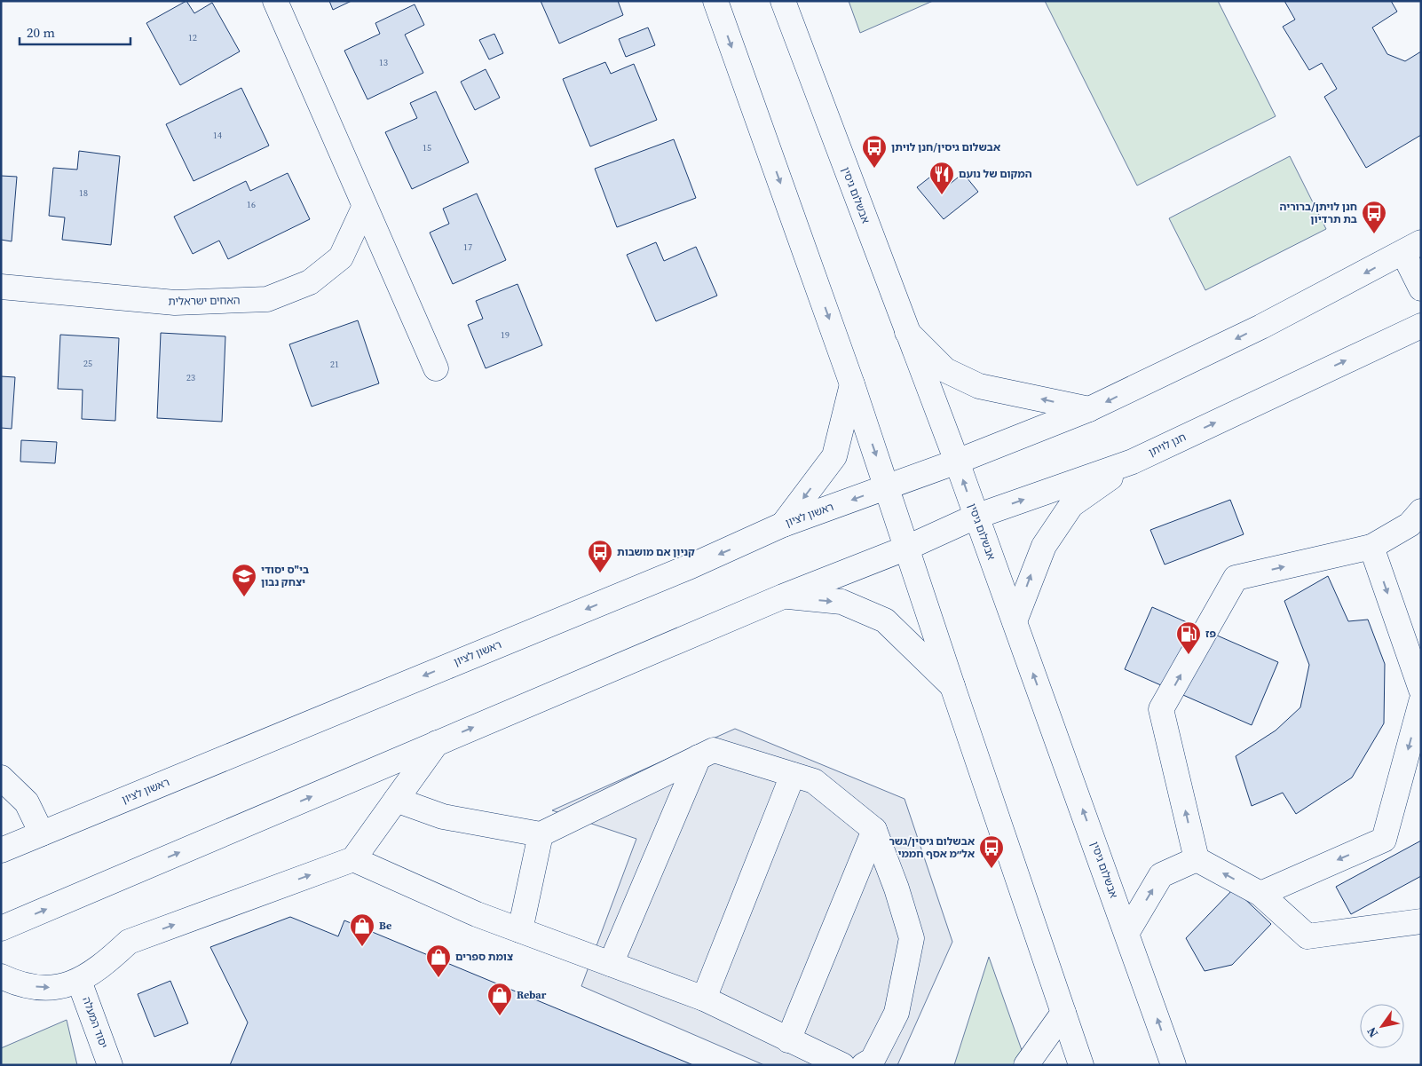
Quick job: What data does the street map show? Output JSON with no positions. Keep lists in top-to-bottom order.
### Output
{
  "streets": {
    "main road": [
      "אבשלום גיסין",
      "האחים ישראלית",
      "חנן לויתן",
      "ראשון לציון",
      "יסוד המעלה"
    ]
  },
  "crossings": [
    ["אבשלום גיסין", "חנן לויתן"],
    ["אבשלום גיסין", "ראשון לציון"]
  ],
  "places": {
    "bus stop": [
      "אבשלום גיסין/חנן לויתן",
      "חנן לויתן/ברוריה בת תרדיון",
      "קניון אם מושבות",
      "אבשלום גיסין/גשר אל״מ אסף חממי"
    ],
    "restaurant": ["המקום של נועם"],
    "school or university": ["בי\"ס יסודי יצחק נבון"],
    "fuel station": ["פז"],
    "shop": ["Be", "צומת ספרים", "Rebar"]
  },
  "house_numbers": [
    "12",
    "13",
    "14",
    "15",
    "18",
    "16",
    "17",
    "19",
    "25",
    "21",
    "23"
  ],
  "scale_bar": "20 m",
  "north": "bottom left"
}
